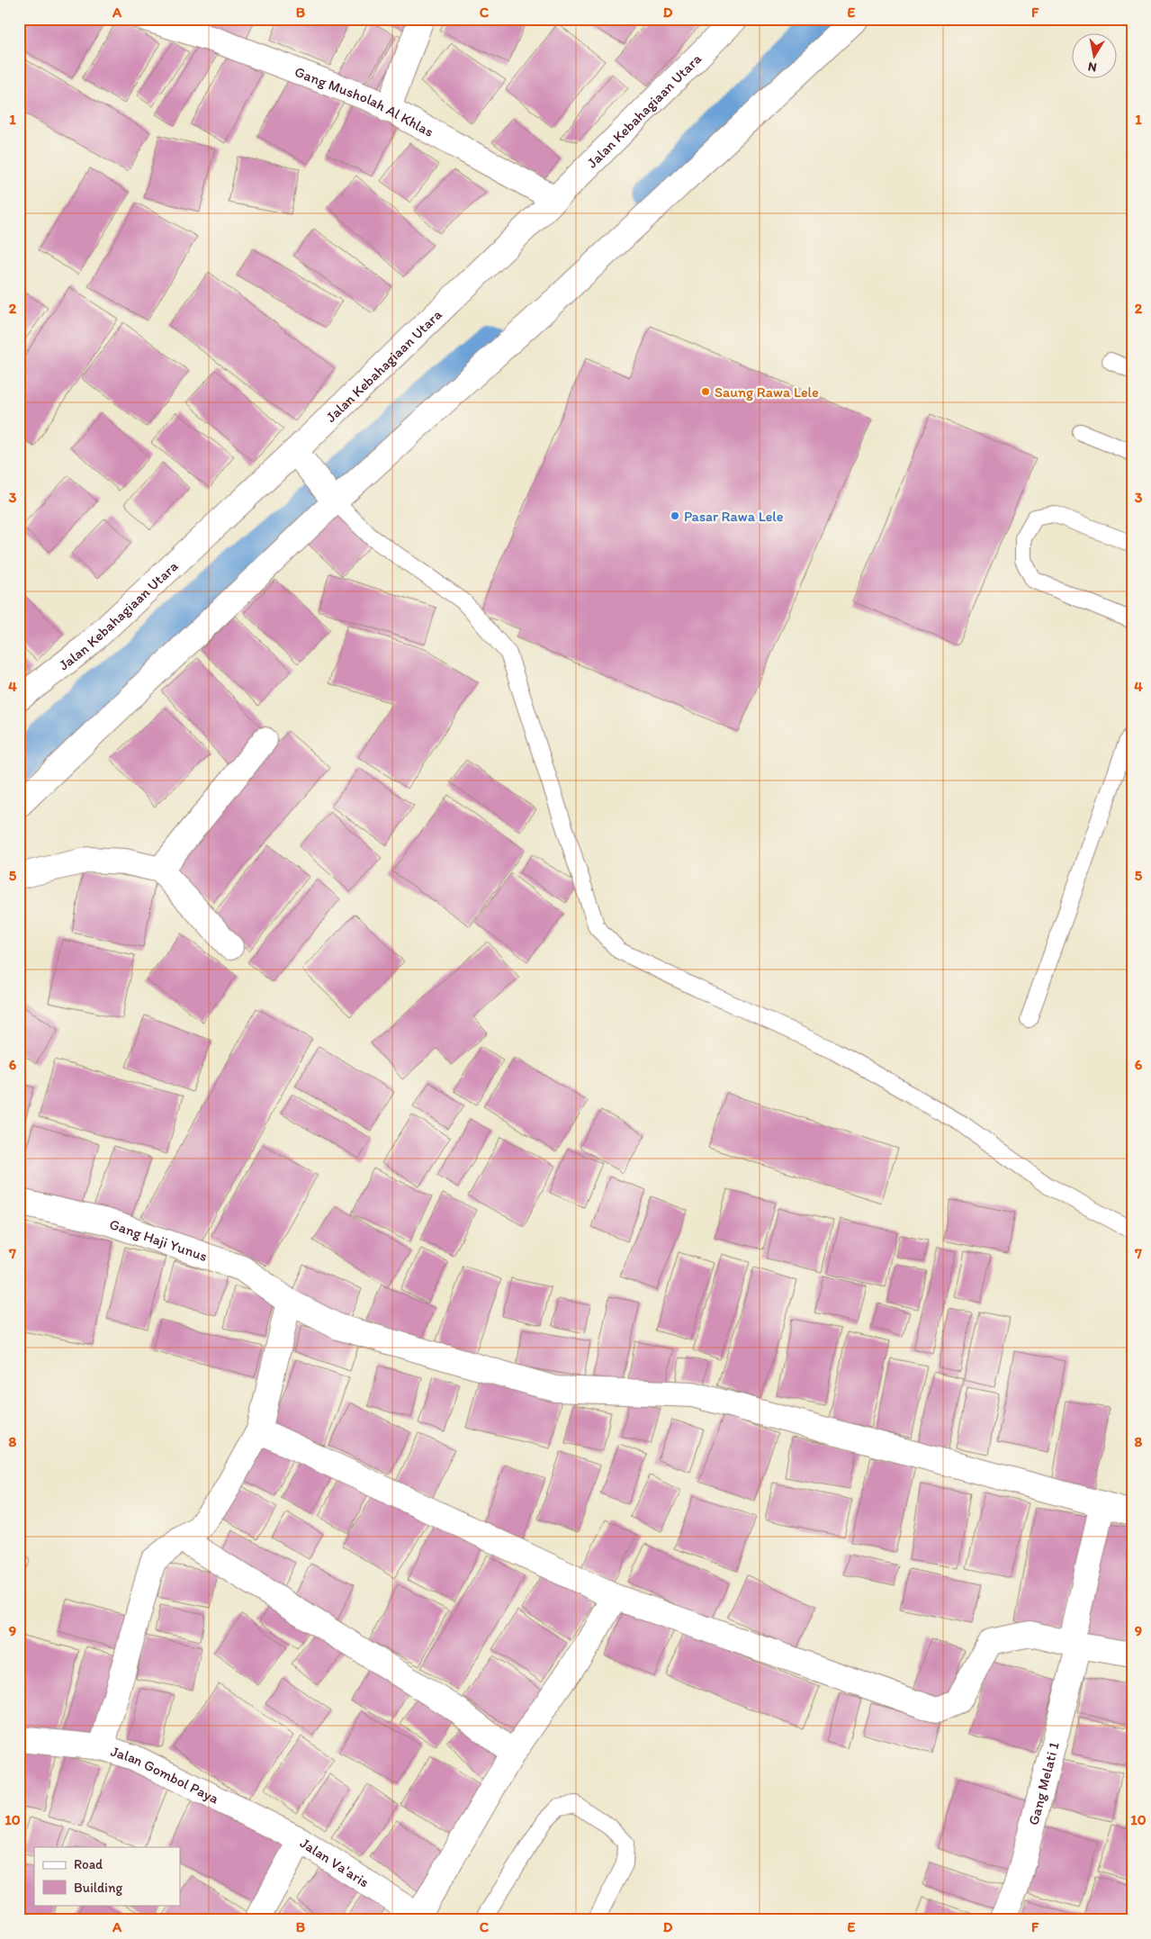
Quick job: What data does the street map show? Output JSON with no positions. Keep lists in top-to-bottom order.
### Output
{
  "streets": {
    "street": [
      "Gang Musholah Al Khlas",
      "Jalan Kebahagiaan Utara",
      "Gang Haji Yunus",
      "Jalan Gombol Paya",
      "Gang Melati 1",
      "Jalan Va'aris"
    ]
  },
  "crossings": [
    ["Gang Musholah Al Khlas", "Jalan Kebahagiaan Utara"],
    ["Gang Haji Yunus", "Gang Melati 1"],
    ["Jalan Gombol Paya", "Jalan Va'aris"]
  ],
  "places": ["Saung Rawa Lele", "Pasar Rawa Lele"],
  "legend": ["Road", "Building"],
  "north": "bottom",
  "grid": {
    "columns": [
      "A",
      "B",
      "C",
      "D",
      "E",
      "F"
    ],
    "rows": [
      "1",
      "2",
      "3",
      "4",
      "5",
      "6",
      "7",
      "8",
      "9",
      "10"
    ]
  }
}
